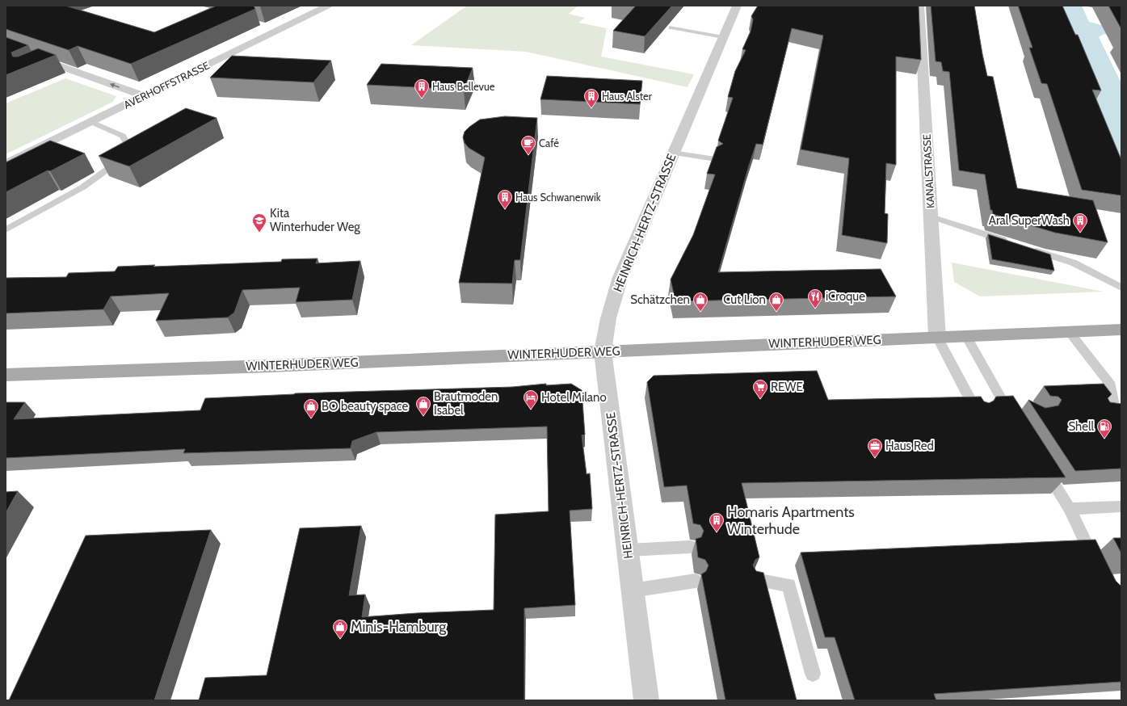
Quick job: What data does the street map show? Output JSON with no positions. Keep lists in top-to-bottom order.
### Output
{
  "streets": {
    "main road": ["WINTERHUDER WEG"],
    "street": ["AVERHOFFSTRASSE", "KANALSTRASSE", "HEINRICH-HERTZ-STRASSE"]
  },
  "crossings": [
    ["KANALSTRASSE", "WINTERHUDER WEG"],
    ["HEINRICH-HERTZ-STRASSE", "WINTERHUDER WEG"]
  ],
  "places": {
    "building": [
      "Haus Bellevue",
      "Haus Alster",
      "Haus Schwanenwik",
      "Aral SuperWash",
      "Homaris Apartments Winterhude"
    ],
    "cafe": ["Café"],
    "school or university": ["Kita Winterhuder Weg"],
    "restaurant": ["iCroque"],
    "shop": [
      "Schätzchen",
      "Cut Lion",
      "Brautmoden Isabel",
      "BO beauty space",
      "Minis-Hamburg"
    ],
    "supermarket": ["REWE"],
    "hotel": ["Hotel Milano"],
    "fuel station": ["Shell"],
    "office": ["Haus Red"]
  }
}
